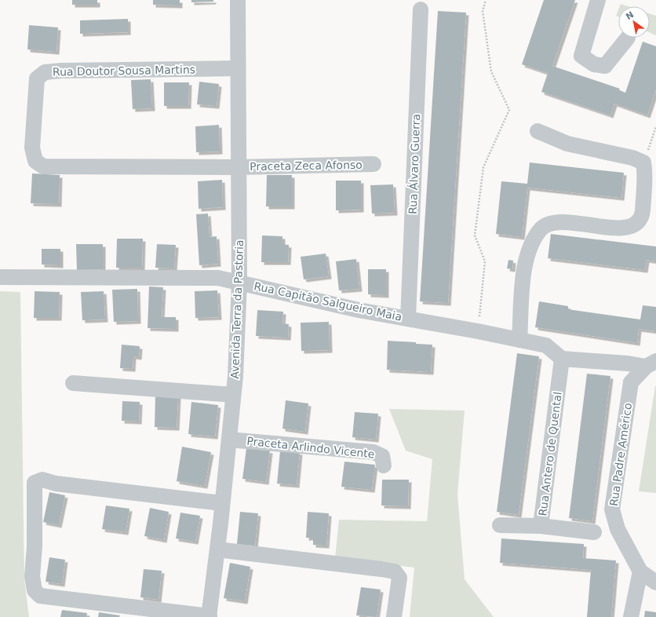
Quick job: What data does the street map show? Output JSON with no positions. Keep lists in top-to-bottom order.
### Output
{
  "streets": {
    "street": [
      "Rua Doutor Sousa Martins",
      "Rua Álvaro Guerra",
      "Praceta Zeca Afonso",
      "Rua Capitão Salgueiro Maia",
      "Avenida Terra da Pastoria",
      "Praceta Arlindo Vicente",
      "Rua Antero de Quental",
      "Rua Padre Américo"
    ]
  },
  "crossings": [
    ["Rua Doutor Sousa Martins", "Praceta Zeca Afonso"],
    ["Rua Doutor Sousa Martins", "Avenida Terra da Pastoria"],
    ["Rua Álvaro Guerra", "Rua Capitão Salgueiro Maia"],
    ["Praceta Zeca Afonso", "Avenida Terra da Pastoria"],
    ["Rua Capitão Salgueiro Maia", "Avenida Terra da Pastoria"],
    ["Rua Capitão Salgueiro Maia", "Rua Antero de Quental"],
    ["Avenida Terra da Pastoria", "Praceta Arlindo Vicente"]
  ],
  "north": "top left"
}
